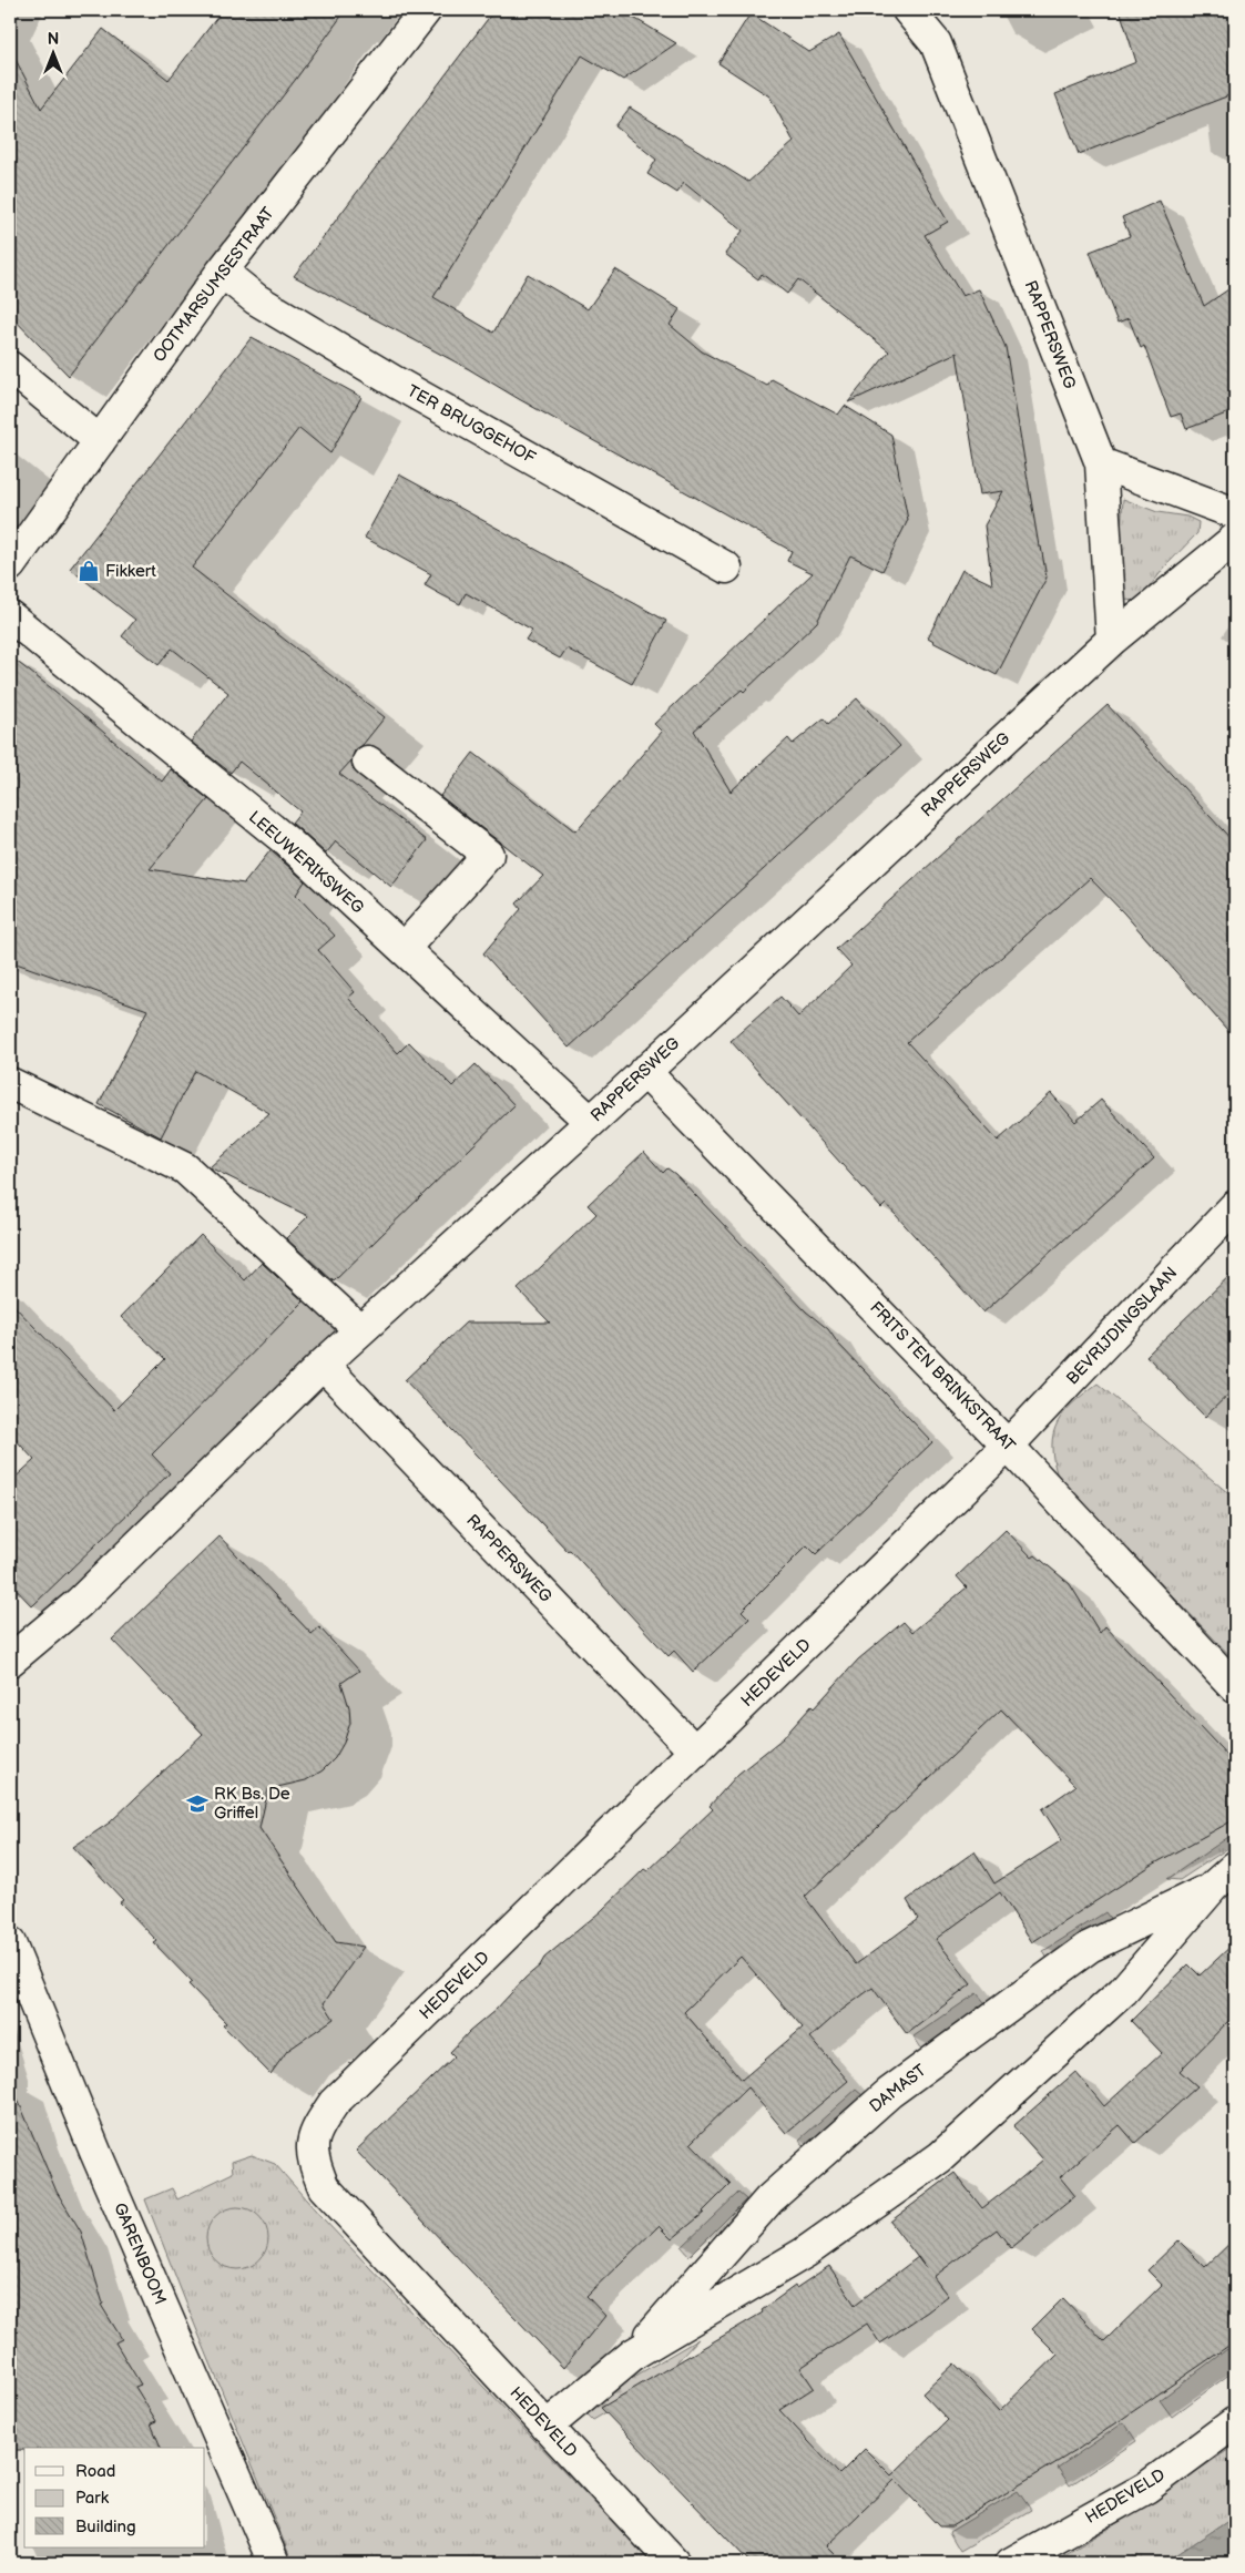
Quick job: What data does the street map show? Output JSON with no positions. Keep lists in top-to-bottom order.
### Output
{
  "streets": {
    "street": [
      "OOTMARSUMSESTRAAT",
      "RAPPERSWEG",
      "TER BRUGGEHOF",
      "LEEUWERIKSWEG",
      "BEVRIJDINGSLAAN",
      "FRITS TEN BRINKSTRAAT",
      "HEDEVELD",
      "DAMAST",
      "GARENBOOM"
    ]
  },
  "crossings": [
    ["OOTMARSUMSESTRAAT", "TER BRUGGEHOF"],
    ["RAPPERSWEG", "LEEUWERIKSWEG"],
    ["RAPPERSWEG", "FRITS TEN BRINKSTRAAT"],
    ["RAPPERSWEG", "HEDEVELD"],
    ["BEVRIJDINGSLAAN", "FRITS TEN BRINKSTRAAT"],
    ["BEVRIJDINGSLAAN", "HEDEVELD"],
    ["FRITS TEN BRINKSTRAAT", "HEDEVELD"],
    ["HEDEVELD", "DAMAST"]
  ],
  "places": {
    "shop": ["Fikkert"],
    "school or university": ["RK Bs. De Griffel"]
  },
  "legend": ["Road", "Park", "Building"],
  "north": "top"
}
